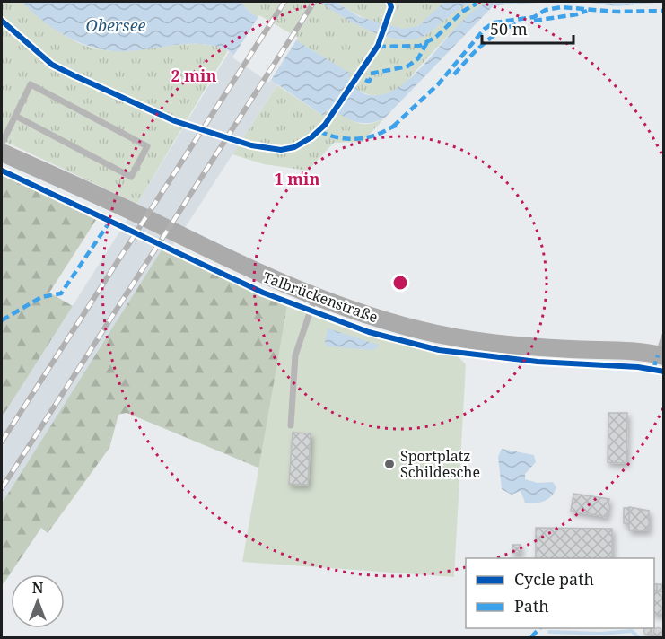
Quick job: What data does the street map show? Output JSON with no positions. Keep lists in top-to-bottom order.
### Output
{
  "streets": {
    "main road": ["Talbrückenstraße"]
  },
  "water": ["Obersee"],
  "places": ["Sportplatz Schildesche"],
  "legend": ["Cycle path", "Path"],
  "scale_bar": "50 m",
  "north": "top",
  "rings": ["2 min", "1 min"]
}
